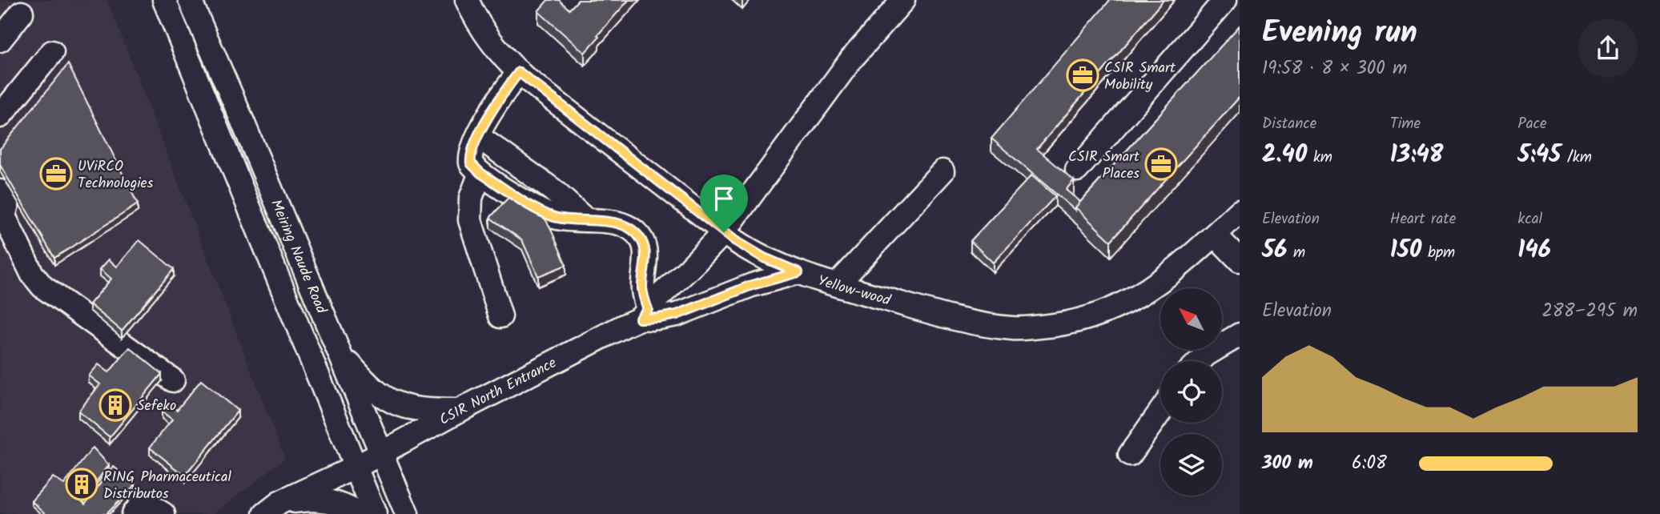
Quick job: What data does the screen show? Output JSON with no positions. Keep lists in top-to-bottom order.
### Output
{
  "streets": {
    "street": ["Meiring Naude Road", "Yellow-wood", "CSIR North Entrance"]
  },
  "crossings": [
    ["Meiring Naude Road", "CSIR North Entrance"],
    ["Yellow-wood", "CSIR North Entrance"]
  ],
  "places": {
    "office": ["CSIR Smart Mobility", "CSIR Smart Places", "UViRCO Technologies"],
    "building": ["Sefeko", "RING Pharmaceutical Distributos"]
  },
  "north": "top left",
  "page": {
    "heading": ["Evening run", "19:58 · 8 × 300 m"],
    "stats": [
      ["Distance", "2.40 km"],
      ["Time", "13:48"],
      ["Pace", "5:45 /km"],
      ["Elevation", "56 m"],
      ["Heart rate", "150 bpm"],
      ["kcal", "146"]
    ],
    "chart": ["Elevation", "288–295 m"],
    "list": [
      {
        "name": "300 m",
        "note": "6:08"
      }
    ]
  }
}
